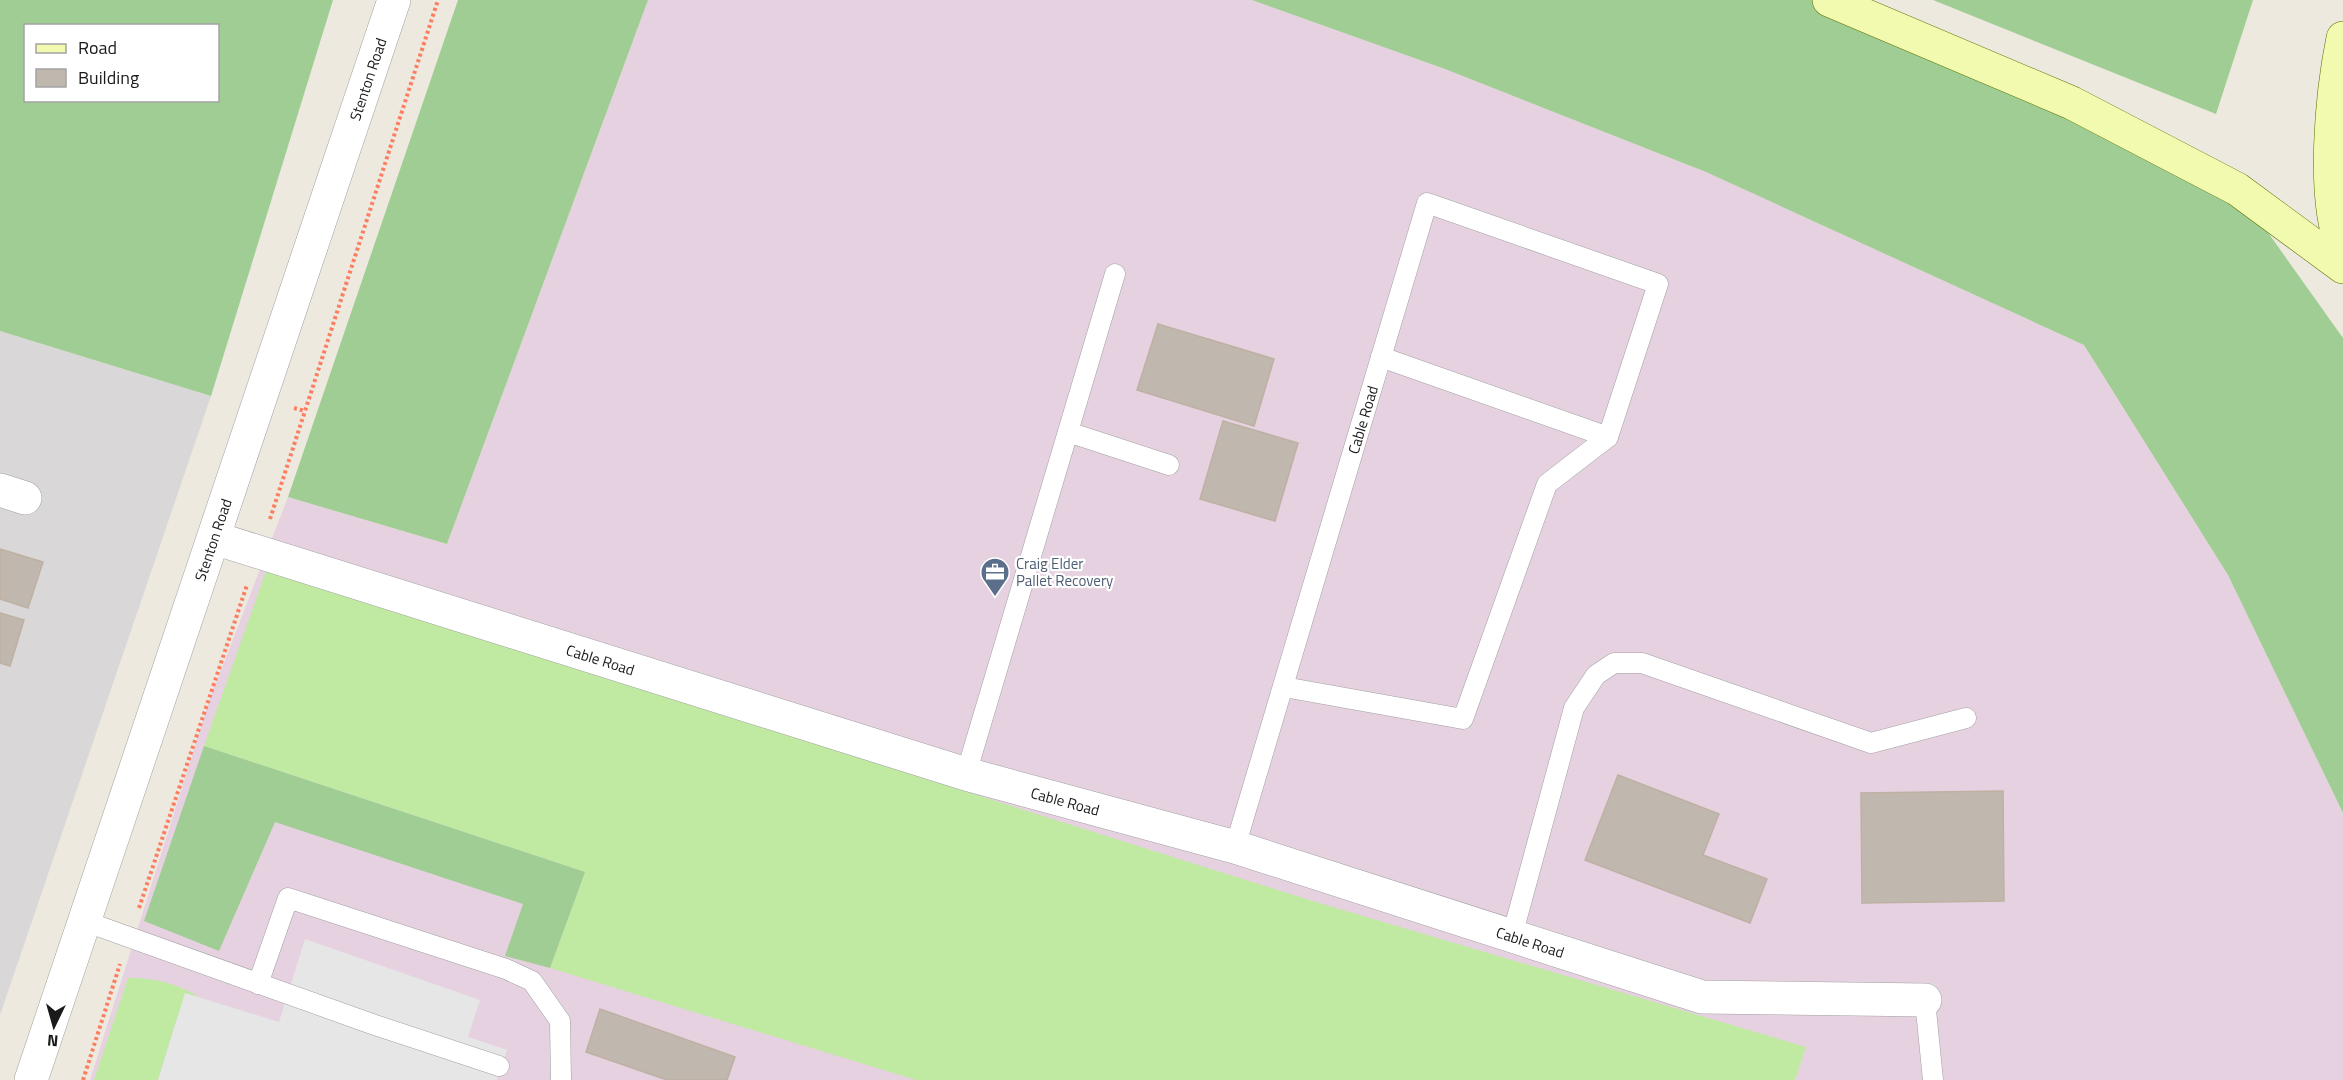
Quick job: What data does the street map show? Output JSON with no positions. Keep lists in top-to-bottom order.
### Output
{
  "streets": {
    "street": ["Stenton Road", "Cable Road"]
  },
  "crossings": [
    ["Stenton Road", "Cable Road"]
  ],
  "places": {
    "office": ["Craig Elder Pallet Recovery"]
  },
  "legend": ["Road", "Building"],
  "north": "bottom"
}
